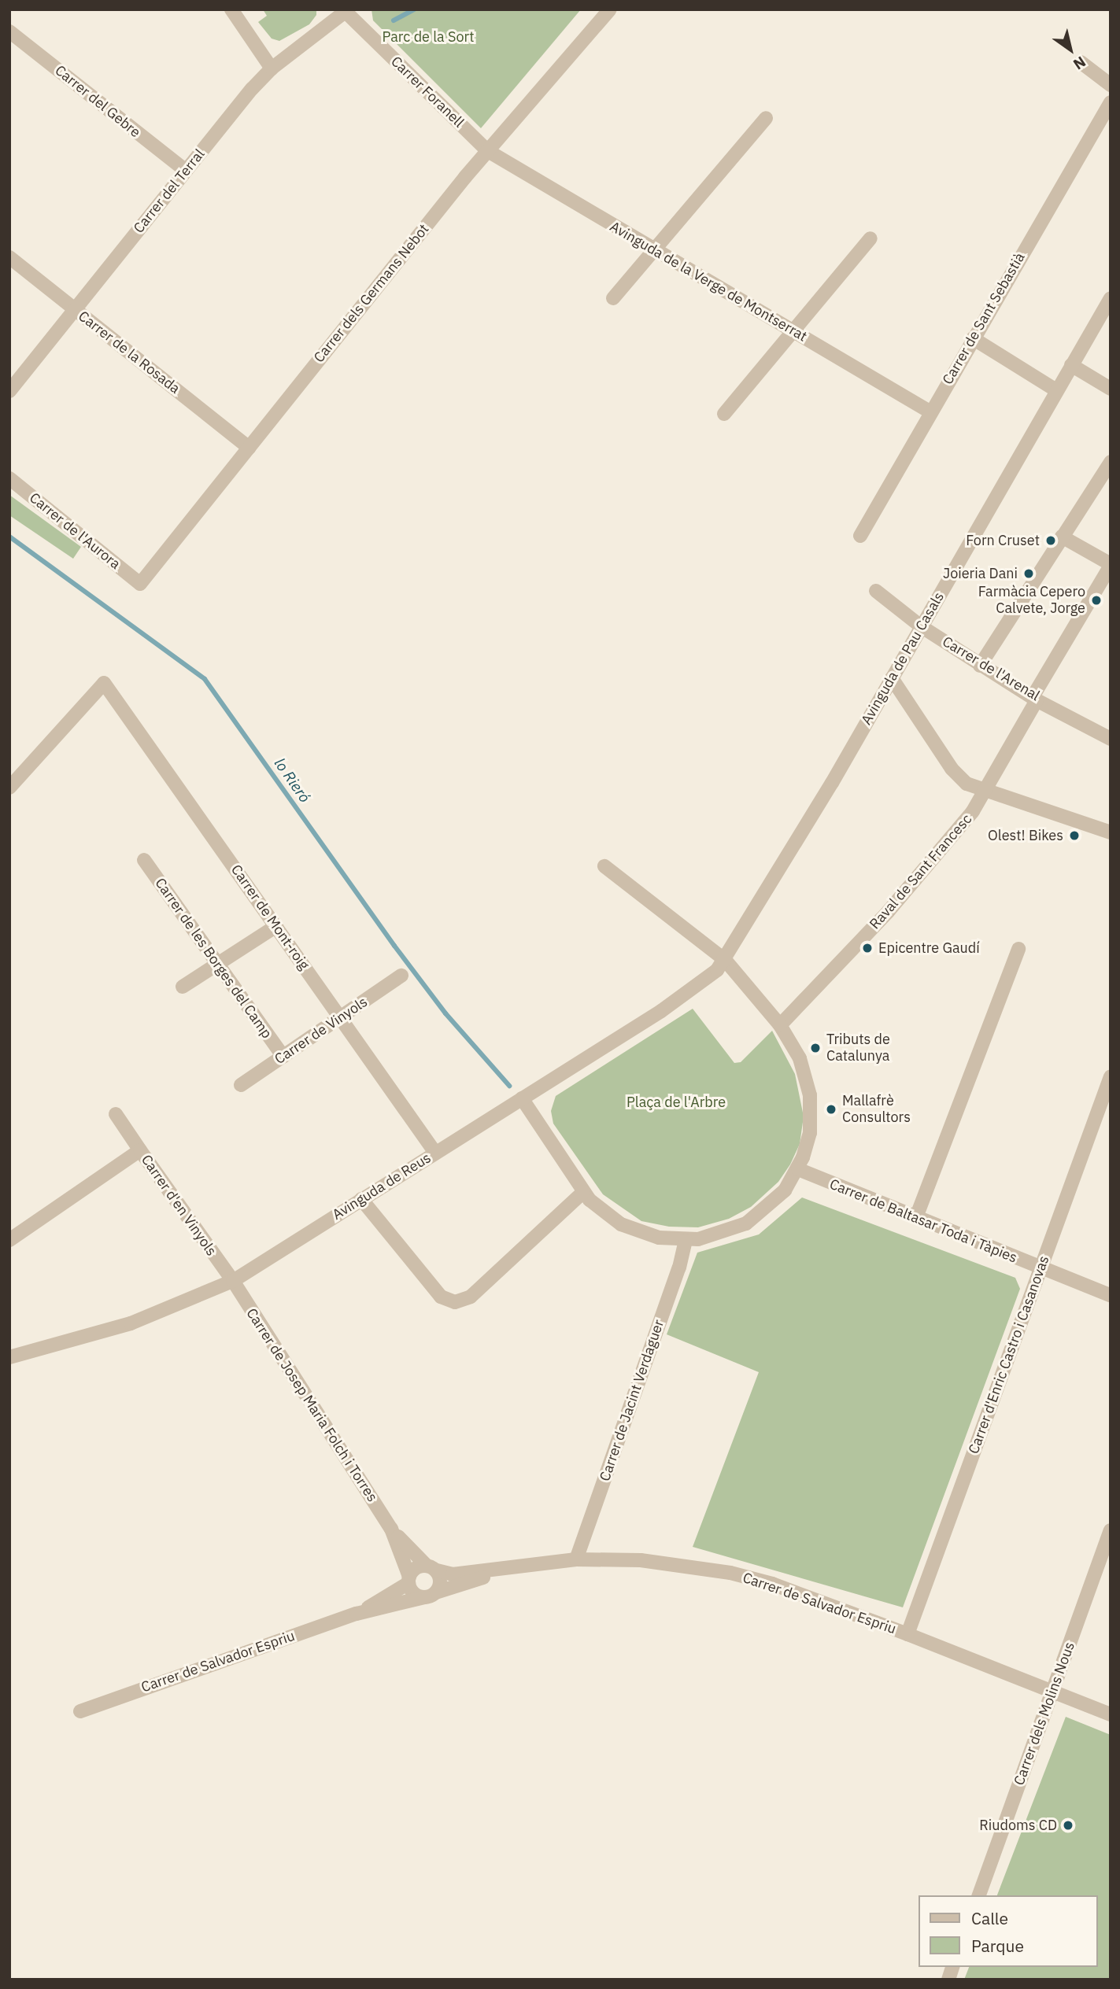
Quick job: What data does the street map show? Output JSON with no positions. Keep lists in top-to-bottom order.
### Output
{
  "streets": {
    "street": [
      "Carrer Foranell",
      "Carrer del Gebre",
      "Carrer del Terral",
      "Avinguda de la Verge de Montserrat",
      "Carrer dels Germans Nebot",
      "Carrer de Sant Sebastià",
      "Carrer de la Rosada",
      "Carrer de l'Aurora",
      "Avinguda de Pau Casals",
      "Carrer de l'Arenal",
      "Raval de Sant Francesc",
      "Carrer de Mont-roig",
      "Carrer de les Borges del Camp",
      "Carrer de Vinyols",
      "Avinguda de Reus",
      "Carrer d'en Vinyols",
      "Carrer de Baltasar Toda i Tàpies",
      "Carrer d'Enric Castro i Casanovas",
      "Carrer de Jacint Verdaguer",
      "Carrer de Josep Maria Folch i Torres",
      "Carrer de Salvador Espriu",
      "Carrer dels Molins Nous"
    ]
  },
  "crossings": [
    ["Carrer Foranell", "Carrer del Terral"],
    ["Carrer Foranell", "Avinguda de la Verge de Montserrat"],
    ["Carrer Foranell", "Carrer dels Germans Nebot"],
    ["Carrer del Gebre", "Carrer del Terral"],
    ["Carrer del Terral", "Carrer de la Rosada"],
    ["Avinguda de la Verge de Montserrat", "Carrer dels Germans Nebot"],
    ["Avinguda de la Verge de Montserrat", "Carrer de Sant Sebastià"],
    ["Carrer dels Germans Nebot", "Carrer de la Rosada"],
    ["Carrer dels Germans Nebot", "Carrer de l'Aurora"],
    ["Avinguda de Pau Casals", "Carrer de l'Arenal"],
    ["Avinguda de Pau Casals", "Avinguda de Reus"],
    ["Carrer de l'Arenal", "Raval de Sant Francesc"],
    ["Carrer de Mont-roig", "Carrer de Vinyols"],
    ["Carrer de Mont-roig", "Avinguda de Reus"],
    ["Carrer de les Borges del Camp", "Carrer de Vinyols"],
    ["Avinguda de Reus", "Carrer d'en Vinyols"],
    ["Avinguda de Reus", "Carrer de Josep Maria Folch i Torres"],
    ["Carrer d'en Vinyols", "Carrer de Josep Maria Folch i Torres"],
    ["Carrer de Baltasar Toda i Tàpies", "Carrer d'Enric Castro i Casanovas"],
    ["Carrer d'Enric Castro i Casanovas", "Carrer de Salvador Espriu"],
    ["Carrer de Jacint Verdaguer", "Carrer de Salvador Espriu"],
    ["Carrer de Josep Maria Folch i Torres", "Carrer de Salvador Espriu"],
    ["Carrer de Salvador Espriu", "Carrer dels Molins Nous"]
  ],
  "water": ["lo Rieró"],
  "parks": ["Parc de la Sort", "Plaça de l'Arbre"],
  "places": [
    "Forn Cruset",
    "Joieria Dani",
    "Farmàcia Cepero Calvete, Jorge",
    "Olest! Bikes",
    "Epicentre Gaudí",
    "Tributs de Catalunya",
    "Mallafrè Consultors",
    "Riudoms CD"
  ],
  "legend": ["Calle", "Parque"],
  "north": "bottom right"
}
